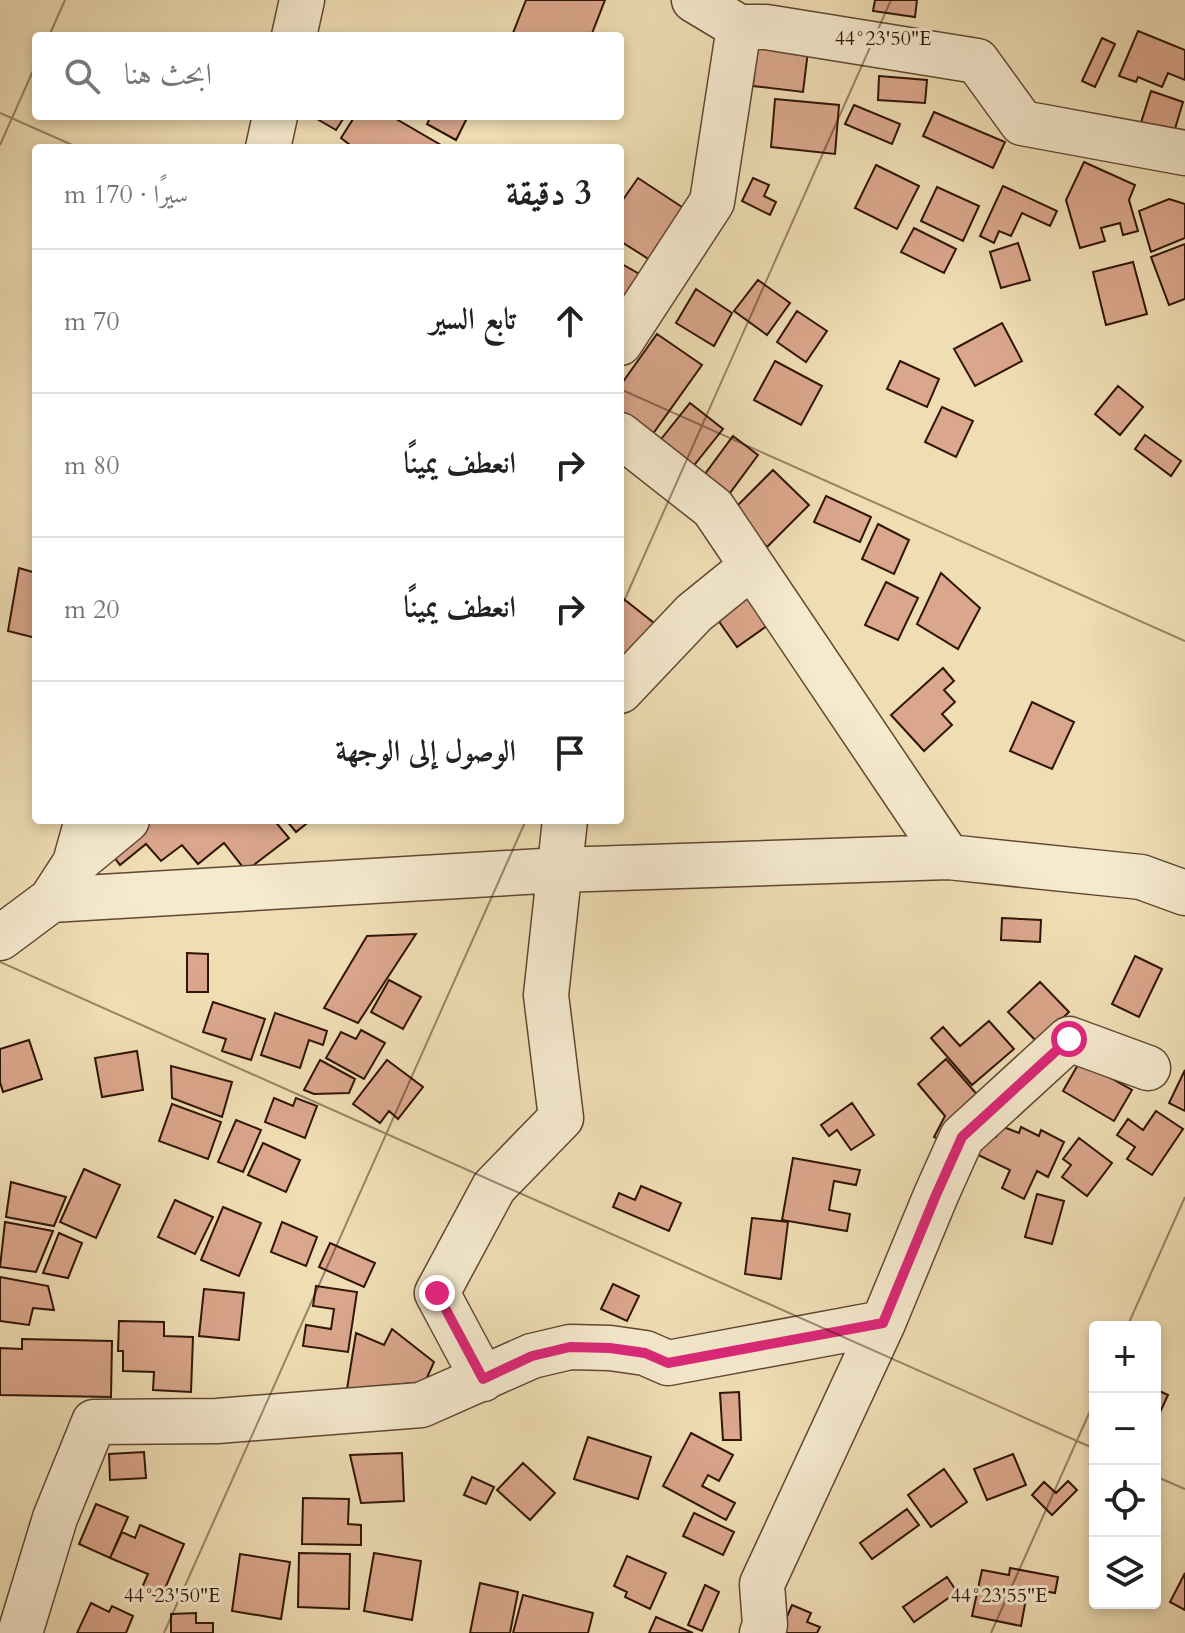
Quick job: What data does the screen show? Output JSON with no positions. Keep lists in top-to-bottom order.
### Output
{
  "page": {
    "search": "ابحث هنا",
    "heading": ["3 دقيقة", "سيرًا · 170 m"],
    "list": [
      ["تابع السير", "70 m"],
      ["انعطف يمينًا", "80 m"],
      ["انعطف يمينًا", "20 m"],
      "الوصول إلى الوجهة"
    ],
    "map_buttons": ["+", "−"]
  },
  "coordinates": ["44°23'50\"E", "44°23'55\"E"]
}
